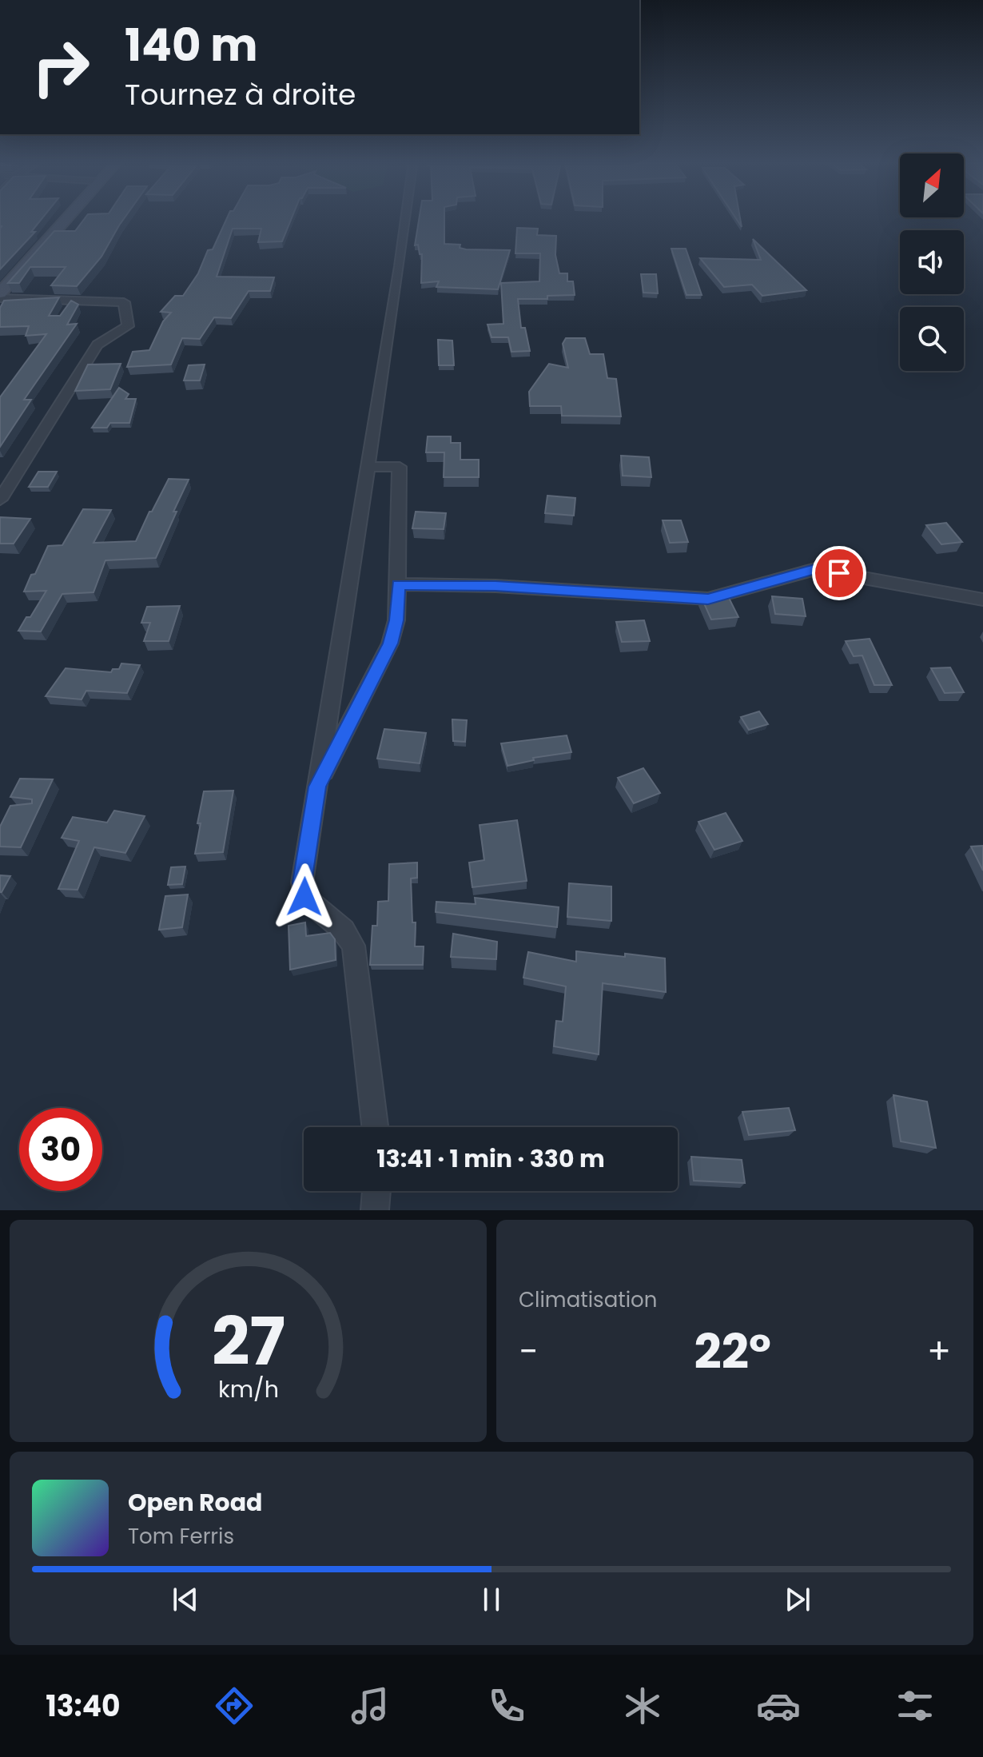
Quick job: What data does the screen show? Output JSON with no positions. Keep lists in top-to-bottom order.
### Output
{
  "north": "top right",
  "page": {
    "turn": ["140 m", "Tournez à droite"],
    "limit": "30",
    "trip": "13:41 · 1 min · 330 m",
    "tile": "Climatisation",
    "heat": ["−", "22°", "+"],
    "song": ["Open Road", "Tom Ferris"],
    "tabs": "13:40",
    "gauge": ["27", "km/h"]
  }
}
